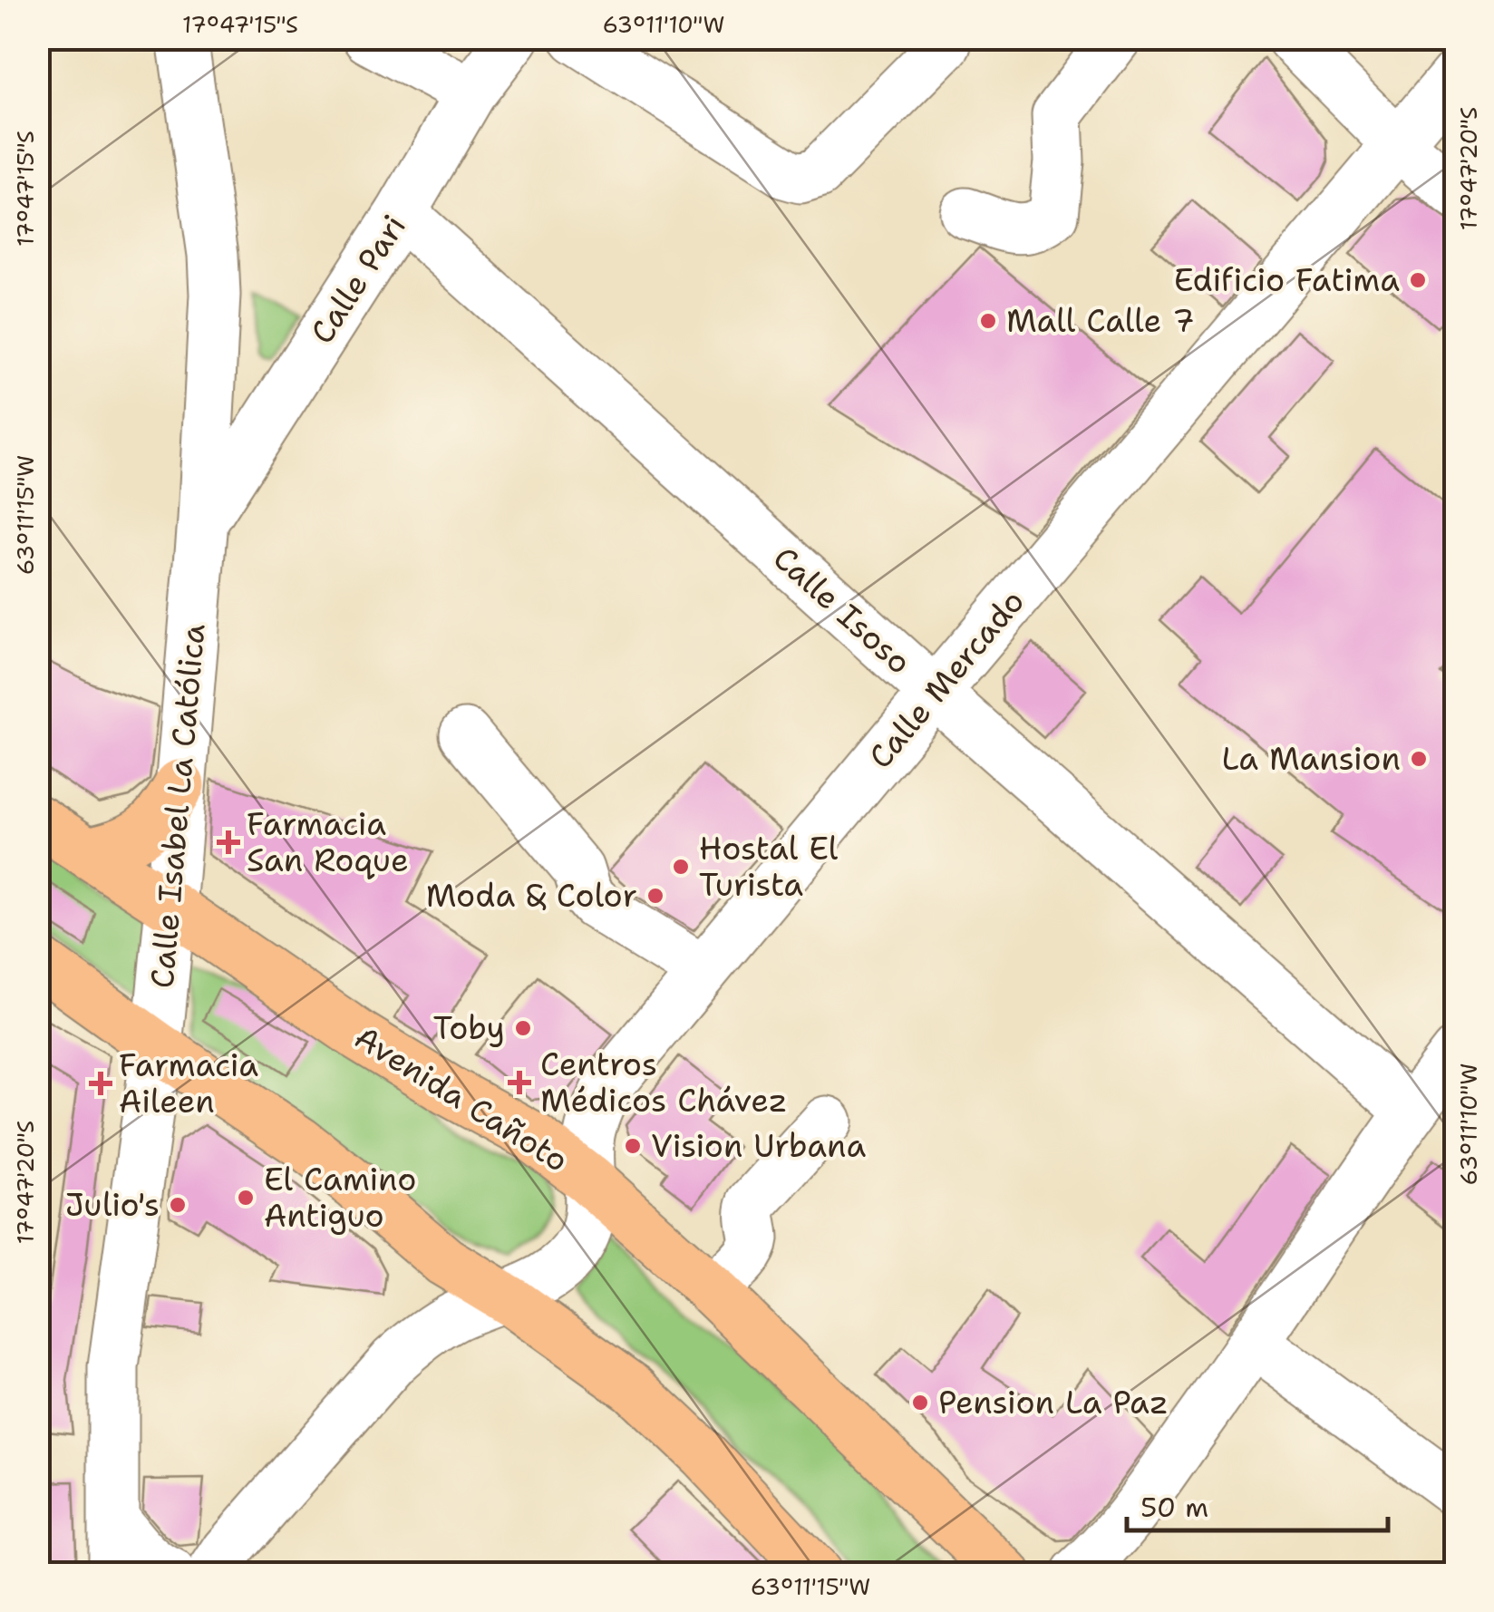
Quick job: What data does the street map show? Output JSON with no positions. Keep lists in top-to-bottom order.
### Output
{
  "streets": {
    "main road": ["Avenida Cañoto"],
    "street": [
      "Calle Pari",
      "Calle Isoso",
      "Calle Mercado",
      "Calle Isabel La Católica"
    ]
  },
  "crossings": [
    ["Calle Pari", "Calle Isoso"],
    ["Calle Pari", "Calle Isabel La Católica"],
    ["Calle Isoso", "Calle Mercado"],
    ["Calle Mercado", "Avenida Cañoto"],
    ["Calle Isabel La Católica", "Avenida Cañoto"]
  ],
  "places": {
    "other": [
      "Edificio Fatima",
      "Mall Calle 7",
      "La Mansion",
      "Hostal El Turista",
      "Moda & Color",
      "Toby",
      "Vision Urbana",
      "El Camino Antiguo",
      "Julio's",
      "Pension La Paz"
    ],
    "health": ["Farmacia San Roque", "Centros Médicos Chávez", "Farmacia Aileen"]
  },
  "scale_bar": "50 m",
  "coordinates": [
    "17°47'15\"S",
    "63°11'10\"W",
    "17°47'20\"S",
    "63°11'15\"W"
  ]
}
